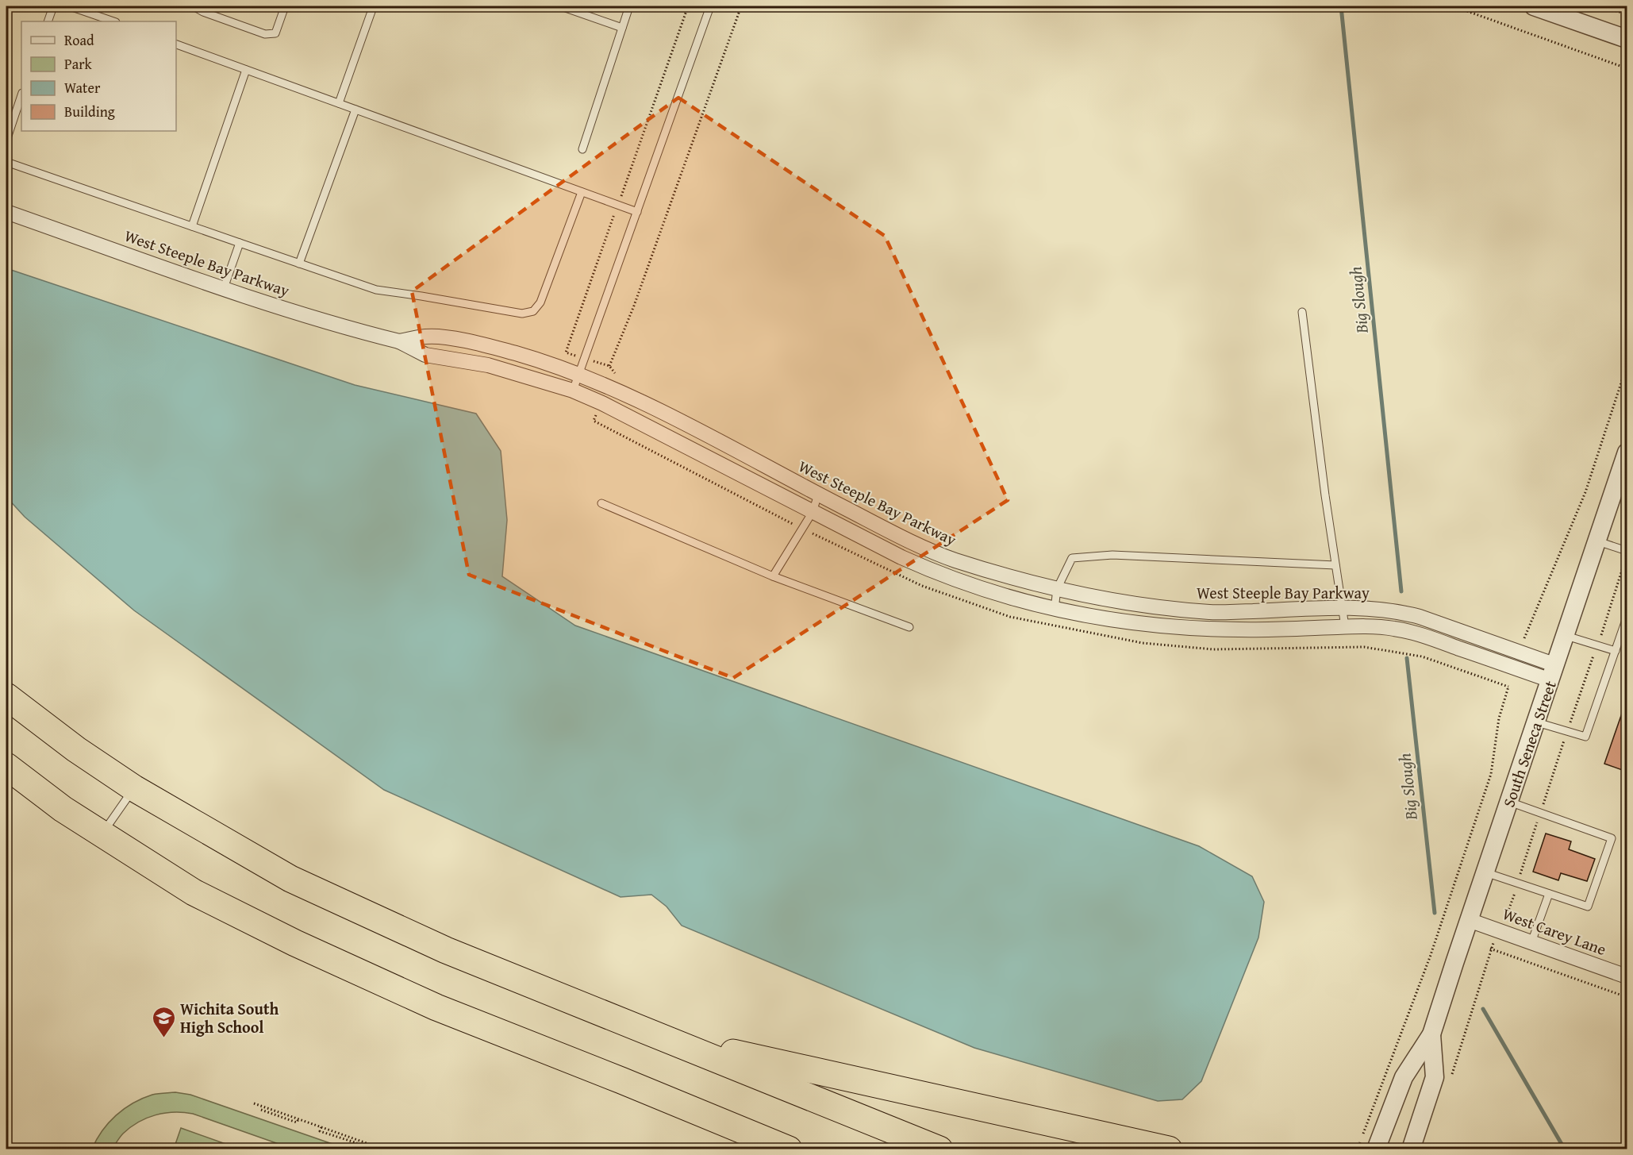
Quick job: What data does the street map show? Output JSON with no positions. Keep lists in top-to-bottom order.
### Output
{
  "streets": {
    "street": ["West Steeple Bay Parkway", "South Seneca Street", "West Carey Lane"]
  },
  "crossings": [
    ["West Steeple Bay Parkway", "South Seneca Street"],
    ["South Seneca Street", "West Carey Lane"]
  ],
  "water": ["Big Slough"],
  "places": {
    "school or university": ["Wichita South High School"]
  },
  "legend": [
    "Road",
    "Park",
    "Water",
    "Building"
  ]
}
